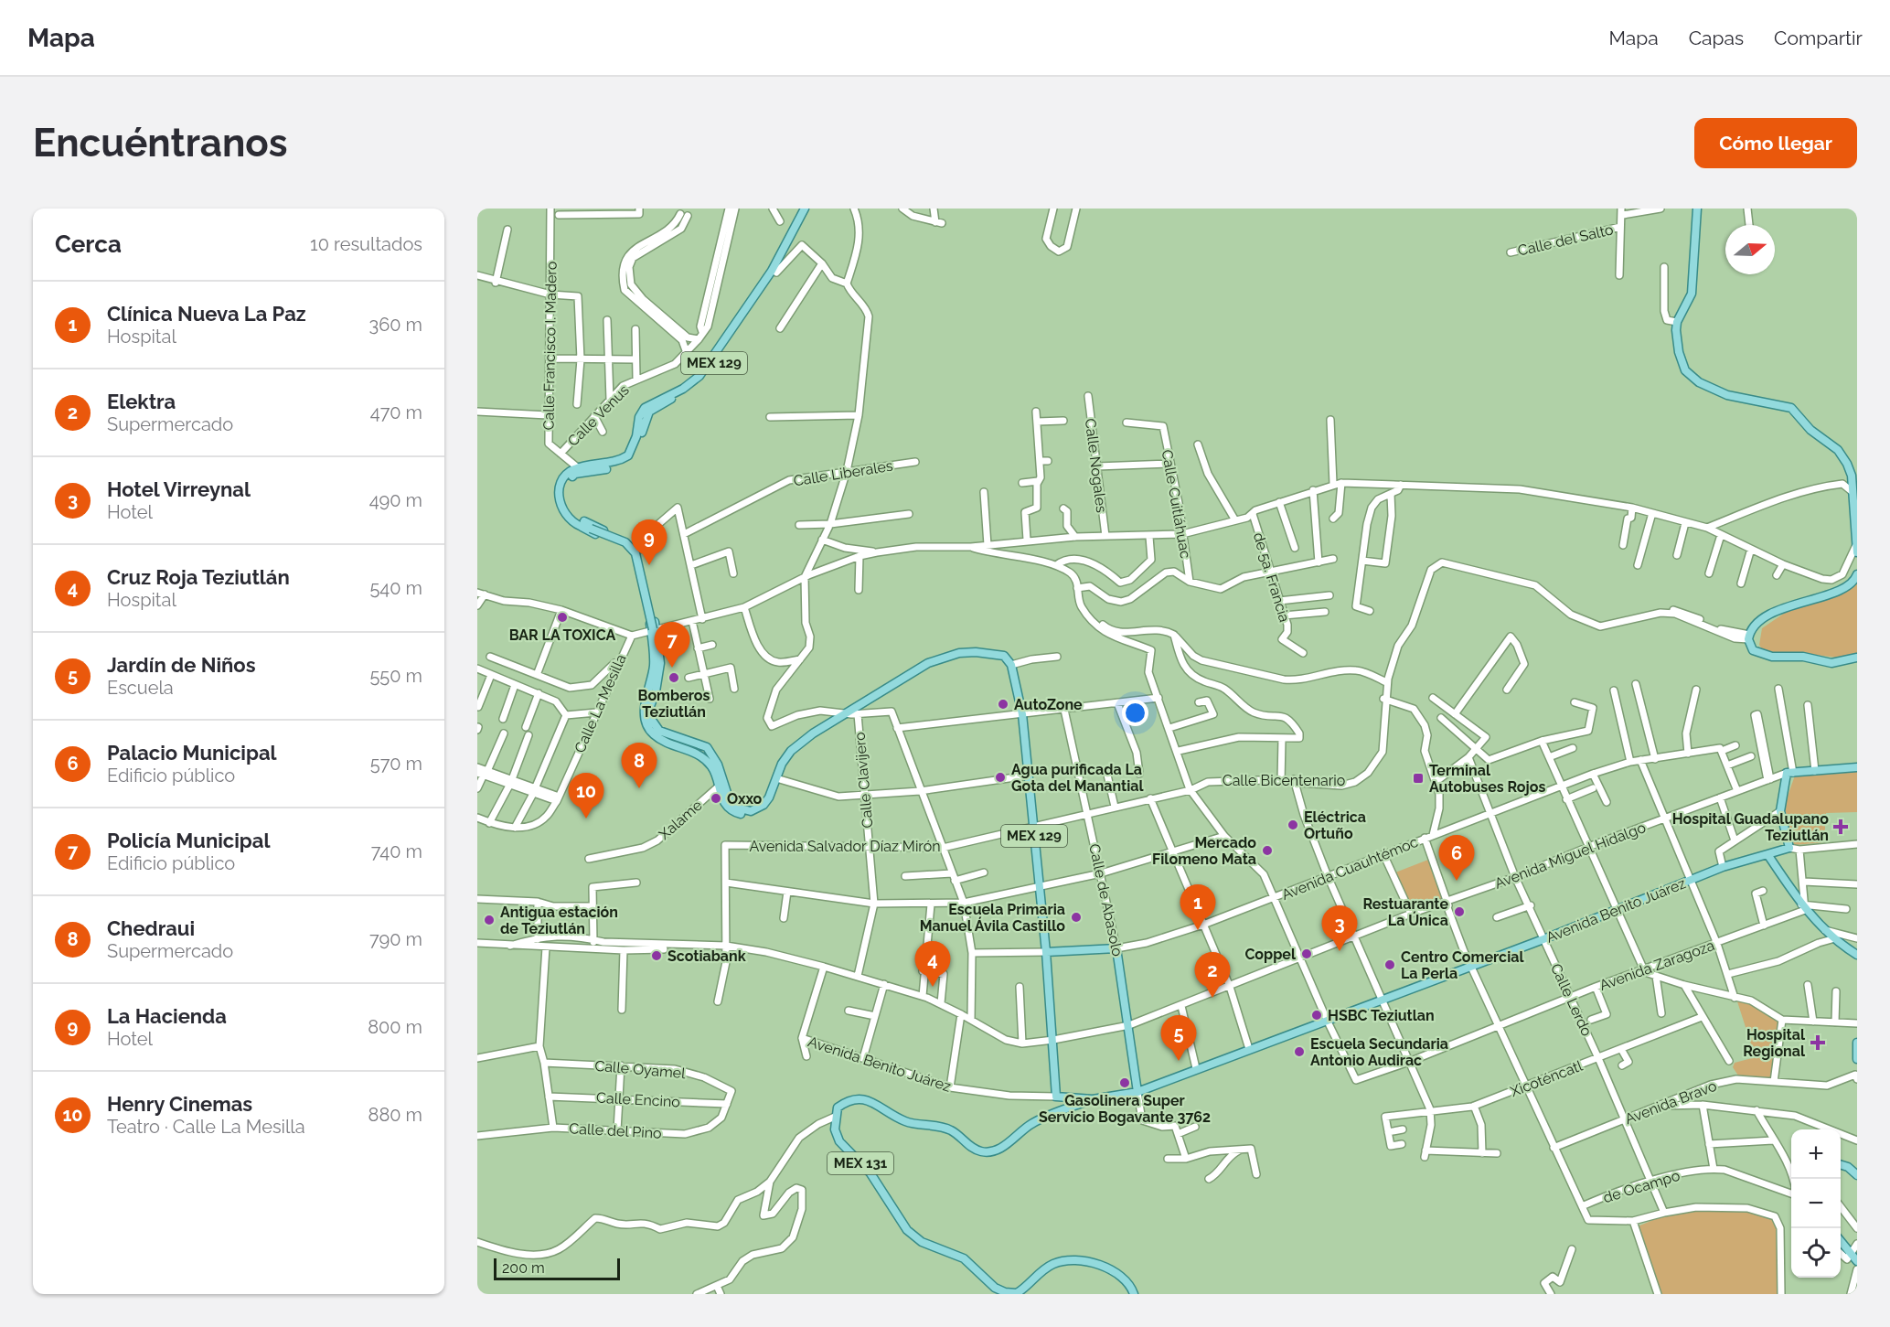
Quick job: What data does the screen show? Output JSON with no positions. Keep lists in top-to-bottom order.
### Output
{
  "streets": {
    "main road": [
      "MEX 129",
      "Avenida Miguel Hidalgo",
      "Avenida Cuauhtémoc",
      "Calle de Abasolo",
      "Avenida Benito Juárez",
      "MEX 131"
    ],
    "street": [
      "Calle del Salto",
      "Calle Francisco I. Madero",
      "Calle Venus",
      "Calle Nogales",
      "Calle Liberales",
      "Calle Cuitláhuac",
      "de 5a. Francia",
      "Calle La Mesilla",
      "Calle Clavijero",
      "Calle Bicentenario",
      "Xalame",
      "Avenida Salvador Díaz Mirón",
      "Avenida Zaragoza",
      "Calle Lerdo",
      "Calle Oyamel",
      "Xicoténcatl",
      "Calle Encino",
      "Avenida Bravo",
      "Calle del Pino",
      "de Ocampo"
    ]
  },
  "crossings": [
    ["Calle Francisco I. Madero", "MEX 129"],
    ["Calle Francisco I. Madero", "Calle Venus"],
    ["MEX 129", "Avenida Salvador Díaz Mirón"],
    ["MEX 129", "Avenida Miguel Hidalgo"],
    ["MEX 129", "Avenida Cuauhtémoc"],
    ["MEX 129", "Avenida Benito Juárez"],
    ["Calle Clavijero", "Avenida Salvador Díaz Mirón"],
    ["Calle Clavijero", "Avenida Miguel Hidalgo"],
    ["Calle Bicentenario", "Avenida Salvador Díaz Mirón"],
    ["Avenida Salvador Díaz Mirón", "Calle de Abasolo"],
    ["Avenida Miguel Hidalgo", "Calle de Abasolo"],
    ["Avenida Miguel Hidalgo", "Calle Lerdo"],
    ["Avenida Cuauhtémoc", "Calle de Abasolo"],
    ["Avenida Cuauhtémoc", "Calle Lerdo"],
    ["Calle de Abasolo", "Avenida Benito Juárez"],
    ["Avenida Benito Juárez", "Avenida Zaragoza"],
    ["Avenida Benito Juárez", "Calle Lerdo"],
    ["Avenida Zaragoza", "Calle Lerdo"],
    ["Calle Lerdo", "Xicoténcatl"],
    ["Calle Lerdo", "Avenida Bravo"],
    ["Calle Lerdo", "de Ocampo"],
    ["Calle Oyamel", "Calle del Pino"],
    ["Calle Encino", "Calle del Pino"]
  ],
  "places": {
    "other": [
      "BAR LA TOXICA",
      "Bomberos Teziutlán",
      "AutoZone",
      "Agua purificada La Gota del Manantial",
      "Oxxo",
      "Eléctrica Ortuño",
      "Mercado Filomeno Mata",
      "Restuarante La Única",
      "Escuela Primaria Manuel Ávila Castillo",
      "Antigua estación de Teziutlán",
      "Coppel",
      "Scotiabank",
      "Centro Comercial La Perla",
      "HSBC Teziutlan",
      "Escuela Secundaria Antonio Audirac",
      "Gasolinera Super Servicio Bogavante 3762"
    ],
    "transit": ["Terminal Autobuses Rojos"],
    "health": ["Hospital Guadalupano Teziutlán", "Hospital Regional"]
  },
  "scale_bar": "200 m",
  "north": "right",
  "page": {
    "header": "Mapa",
    "nav": ["Mapa", "Capas", "Compartir"],
    "buttons": "Cómo llegar",
    "title": "Encuéntranos",
    "heading": ["Cerca", "10 resultados"],
    "list": [
      {
        "mark": "1",
        "name": "Clínica Nueva La Paz",
        "note": "Hospital",
        "value": "360 m"
      },
      {
        "mark": "2",
        "name": "Elektra",
        "note": "Supermercado",
        "value": "470 m"
      },
      {
        "mark": "3",
        "name": "Hotel Virreynal",
        "note": "Hotel",
        "value": "490 m"
      },
      {
        "mark": "4",
        "name": "Cruz Roja Teziutlán",
        "note": "Hospital",
        "value": "540 m"
      },
      {
        "mark": "5",
        "name": "Jardín de Niños",
        "note": "Escuela",
        "value": "550 m"
      },
      {
        "mark": "6",
        "name": "Palacio Municipal",
        "note": "Edificio público",
        "value": "570 m"
      },
      {
        "mark": "7",
        "name": "Policía Municipal",
        "note": "Edificio público",
        "value": "740 m"
      },
      {
        "mark": "8",
        "name": "Chedraui",
        "note": "Supermercado",
        "value": "790 m"
      },
      {
        "mark": "9",
        "name": "La Hacienda",
        "note": "Hotel",
        "value": "800 m"
      },
      {
        "mark": "10",
        "name": "Henry Cinemas",
        "note": "Teatro · Calle La Mesilla",
        "value": "880 m"
      }
    ],
    "pins": [
      "9",
      "7",
      "8",
      "10",
      "6",
      "1",
      "3",
      "4",
      "2",
      "5"
    ],
    "map_buttons": ["+", "−"],
    "scale": "200 m"
  }
}
